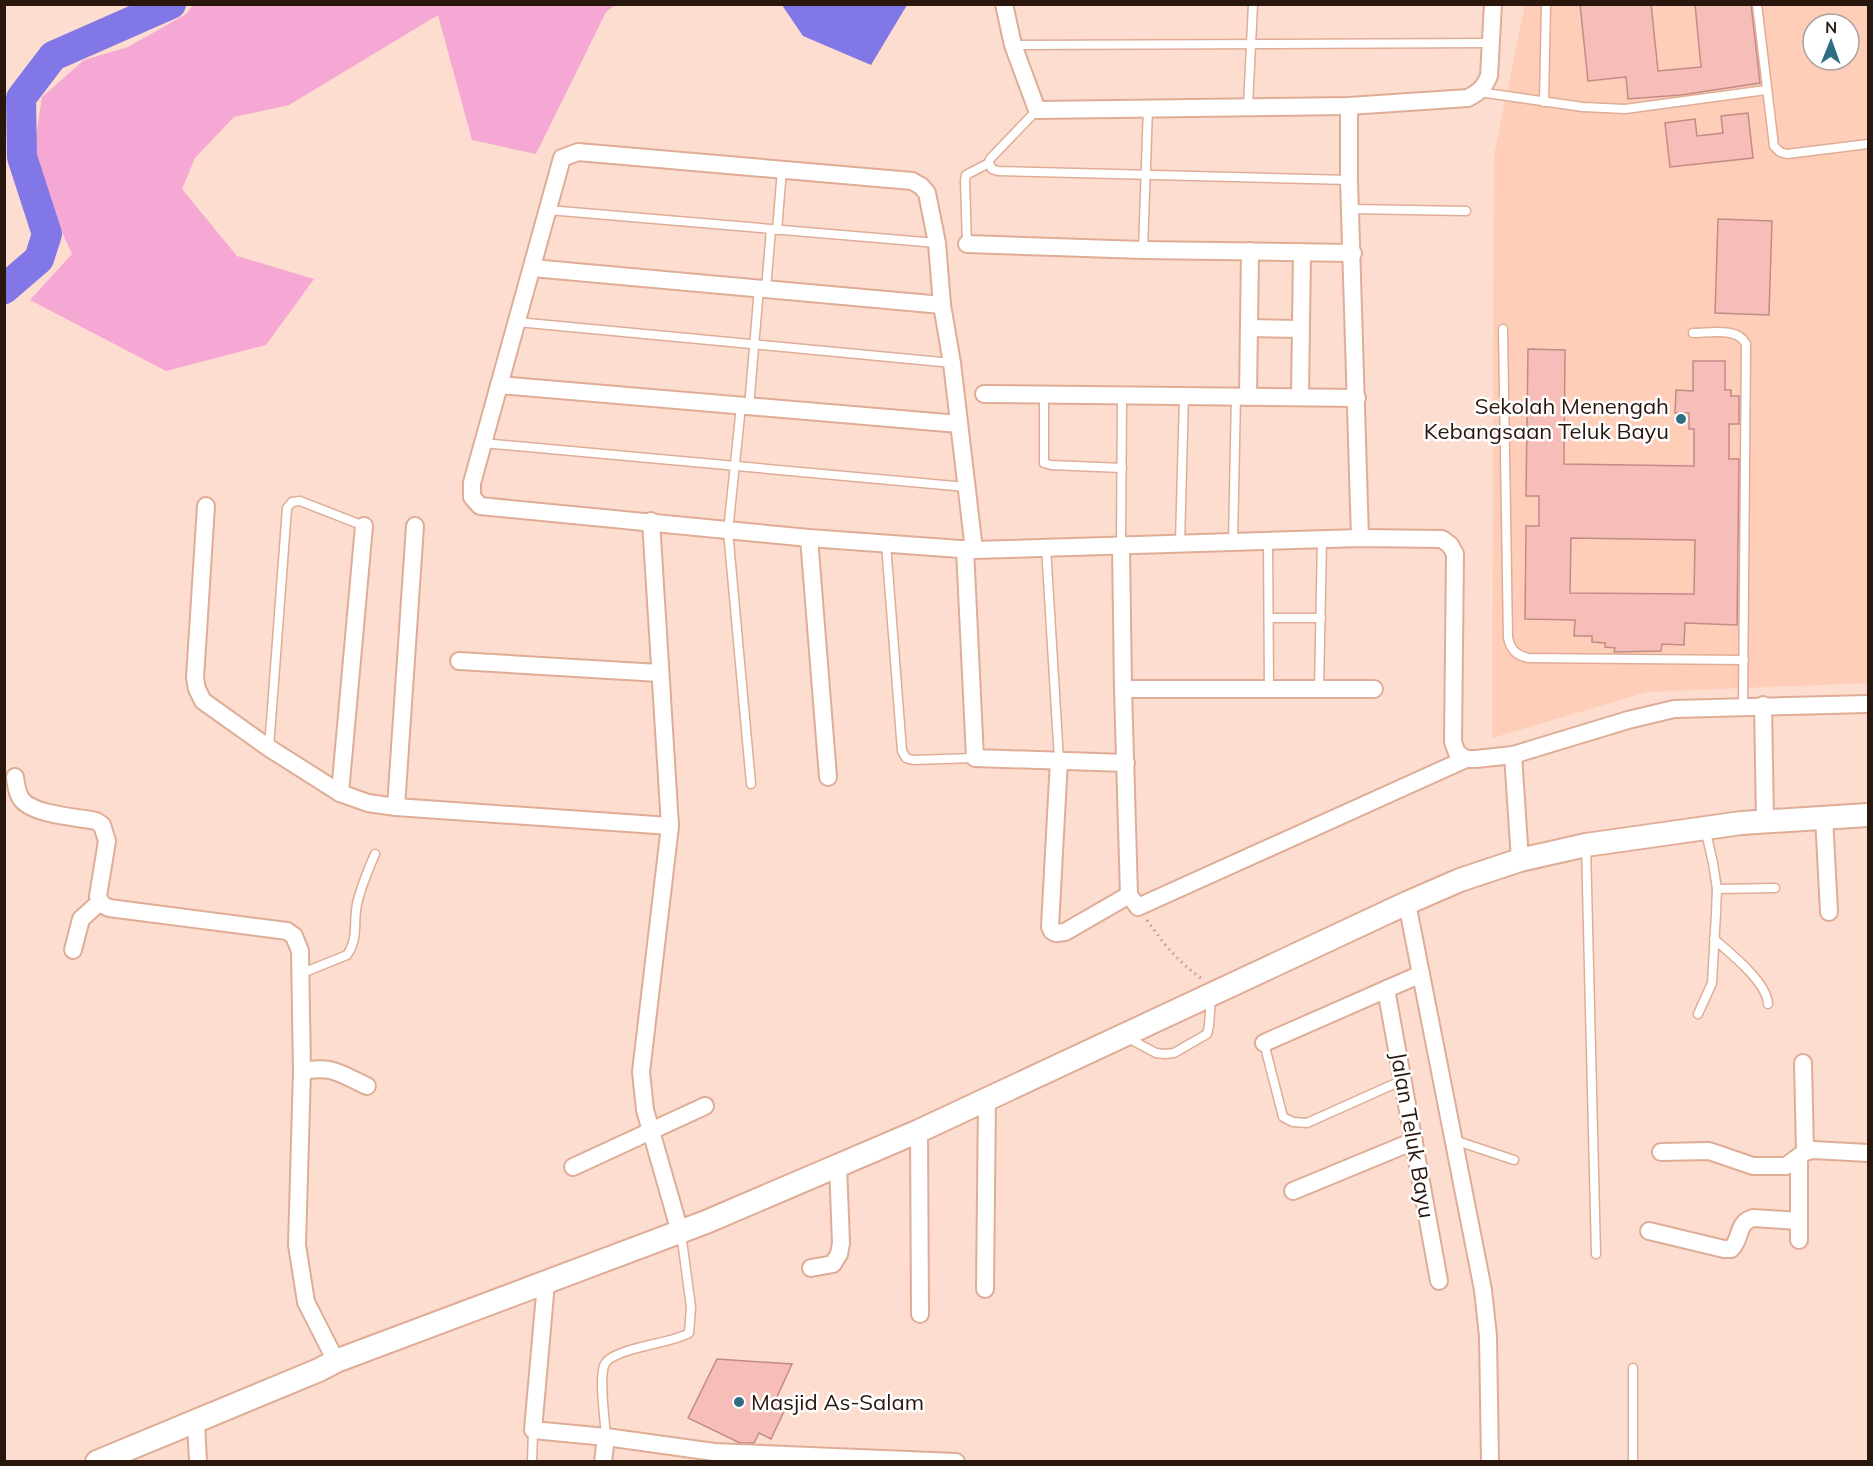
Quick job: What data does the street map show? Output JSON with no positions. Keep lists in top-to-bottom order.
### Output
{
  "streets": {
    "street": ["Jalan Teluk Bayu"]
  },
  "places": ["Sekolah Menengah Kebangsaan Teluk Bayu", "Masjid As-Salam"],
  "north": "top"
}
